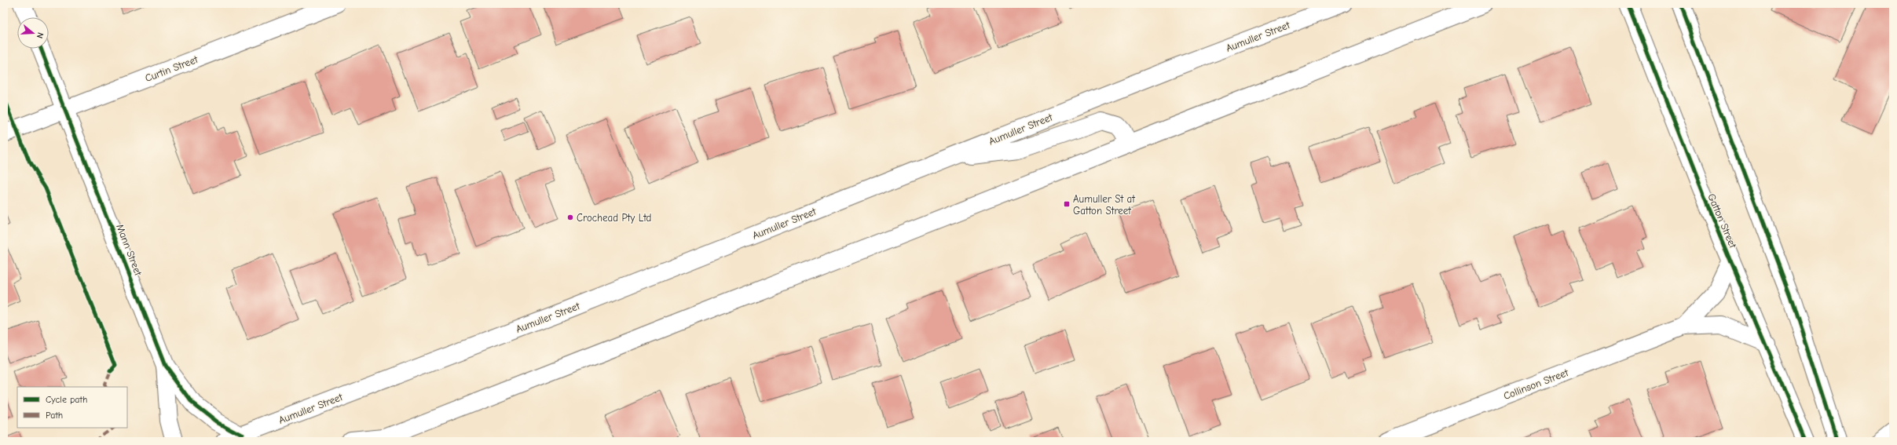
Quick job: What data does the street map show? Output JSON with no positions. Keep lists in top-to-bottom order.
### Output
{
  "streets": {
    "main road": [
      "Aumuller Street",
      "Curtin Street",
      "Gatton Street",
      "Mann Street",
      "Collinson Street"
    ]
  },
  "crossings": [
    ["Aumuller Street", "Mann Street"],
    ["Curtin Street", "Mann Street"],
    ["Gatton Street", "Collinson Street"]
  ],
  "places": {
    "transit": ["Aumuller St at Gatton Street"],
    "other": ["Crochead Pty Ltd"]
  },
  "legend": ["Cycle path", "Path"],
  "north": "right"
}
